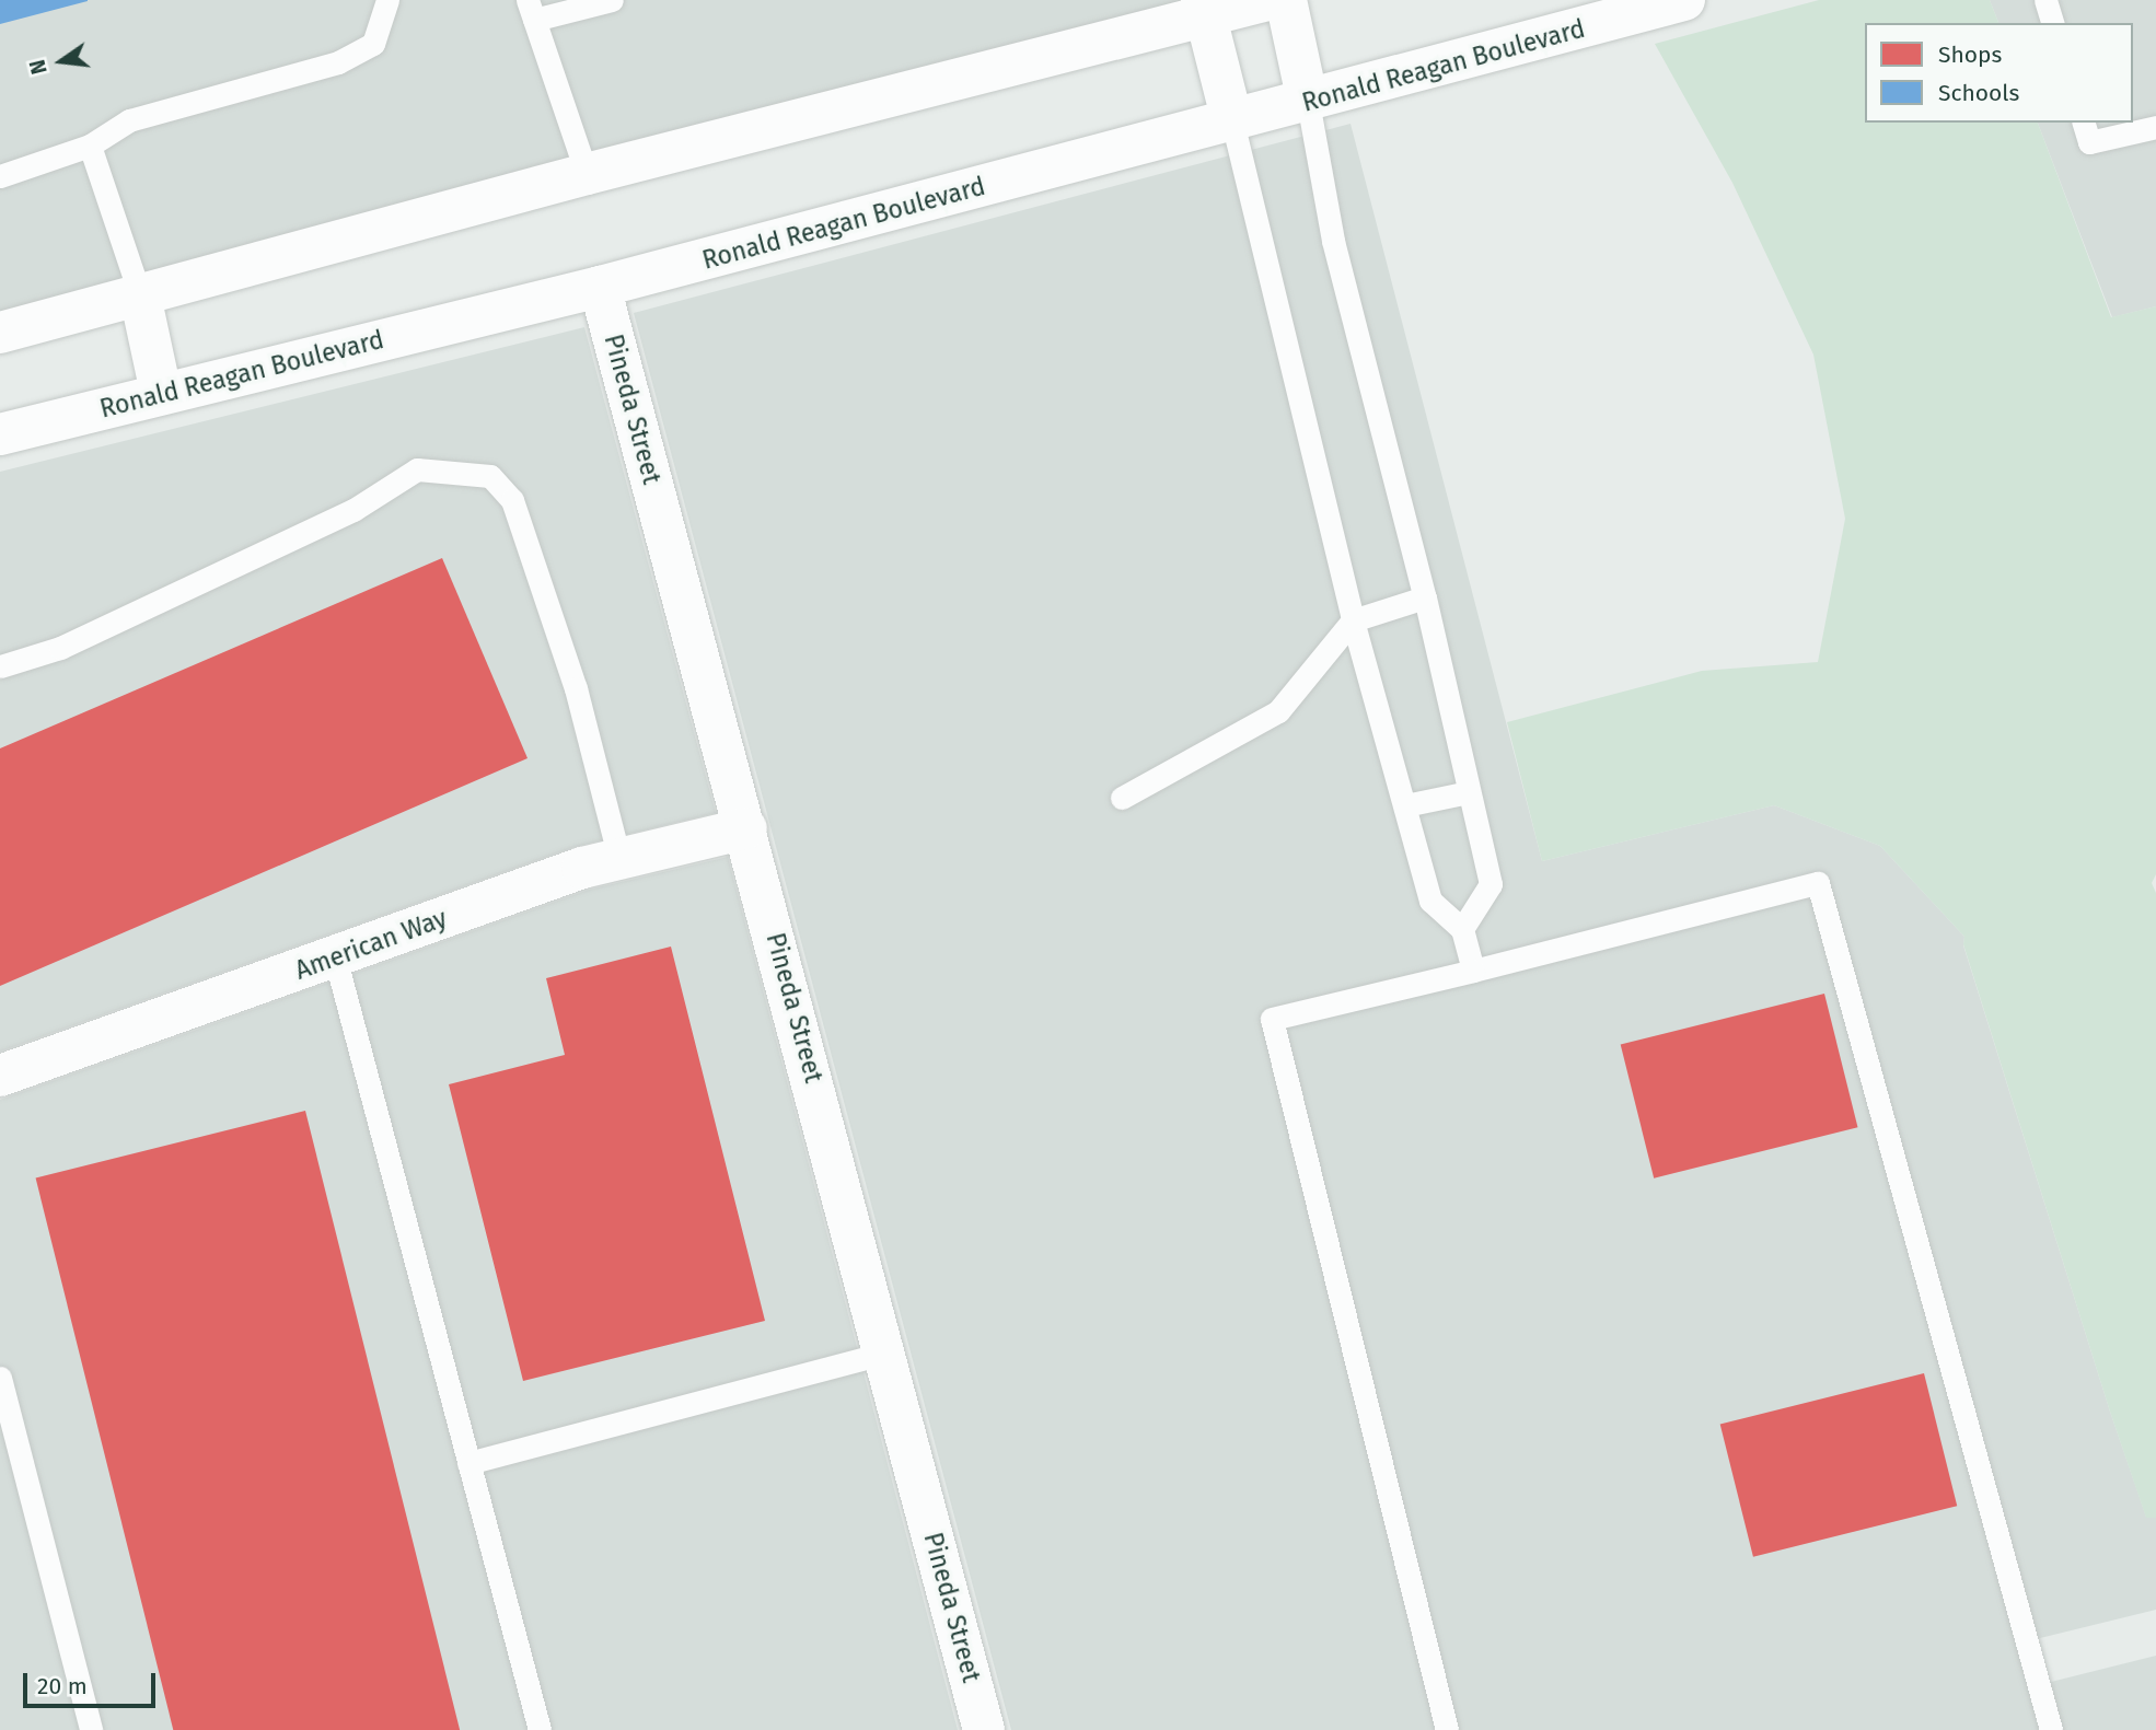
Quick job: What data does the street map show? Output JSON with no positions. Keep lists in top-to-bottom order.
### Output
{
  "streets": {
    "main road": ["Ronald Reagan Boulevard", "Pineda Street", "American Way"]
  },
  "crossings": [
    ["Ronald Reagan Boulevard", "Pineda Street"],
    ["Pineda Street", "American Way"]
  ],
  "legend": ["Shops", "Schools"],
  "scale_bar": "20 m",
  "north": "left"
}
